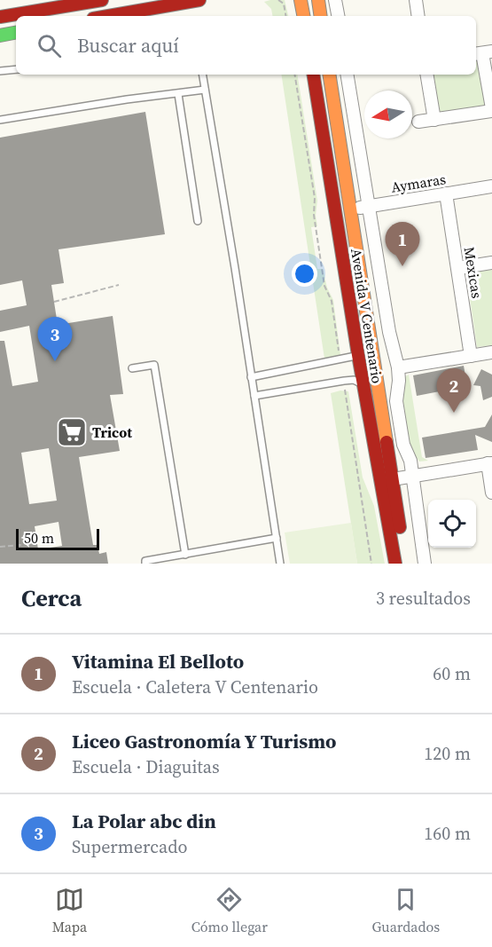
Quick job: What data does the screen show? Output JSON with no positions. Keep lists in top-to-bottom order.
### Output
{
  "streets": {
    "main road": ["Avenida V Centenario"],
    "street": ["Aymaras", "Mexicas"]
  },
  "crossings": [
    ["Aymaras", "Mexicas"],
    ["Aymaras", "Avenida V Centenario"]
  ],
  "places": {
    "supermarket": ["Tricot"]
  },
  "scale_bar": "50 m",
  "north": "left",
  "page": {
    "search": "Buscar aquí",
    "pins": ["1", "3", "2"],
    "scale": "50 m",
    "heading": ["Cerca", "3 resultados"],
    "list": [
      {
        "mark": "1",
        "name": "Vitamina El Belloto",
        "note": "Escuela · Caletera V Centenario",
        "value": "60 m"
      },
      {
        "mark": "2",
        "name": "Liceo Gastronomía Y Turismo",
        "note": "Escuela · Diaguitas",
        "value": "120 m"
      },
      {
        "mark": "3",
        "name": "La Polar abc din",
        "note": "Supermercado",
        "value": "160 m"
      }
    ],
    "nav": ["Mapa", "Cómo llegar", "Guardados"]
  }
}
